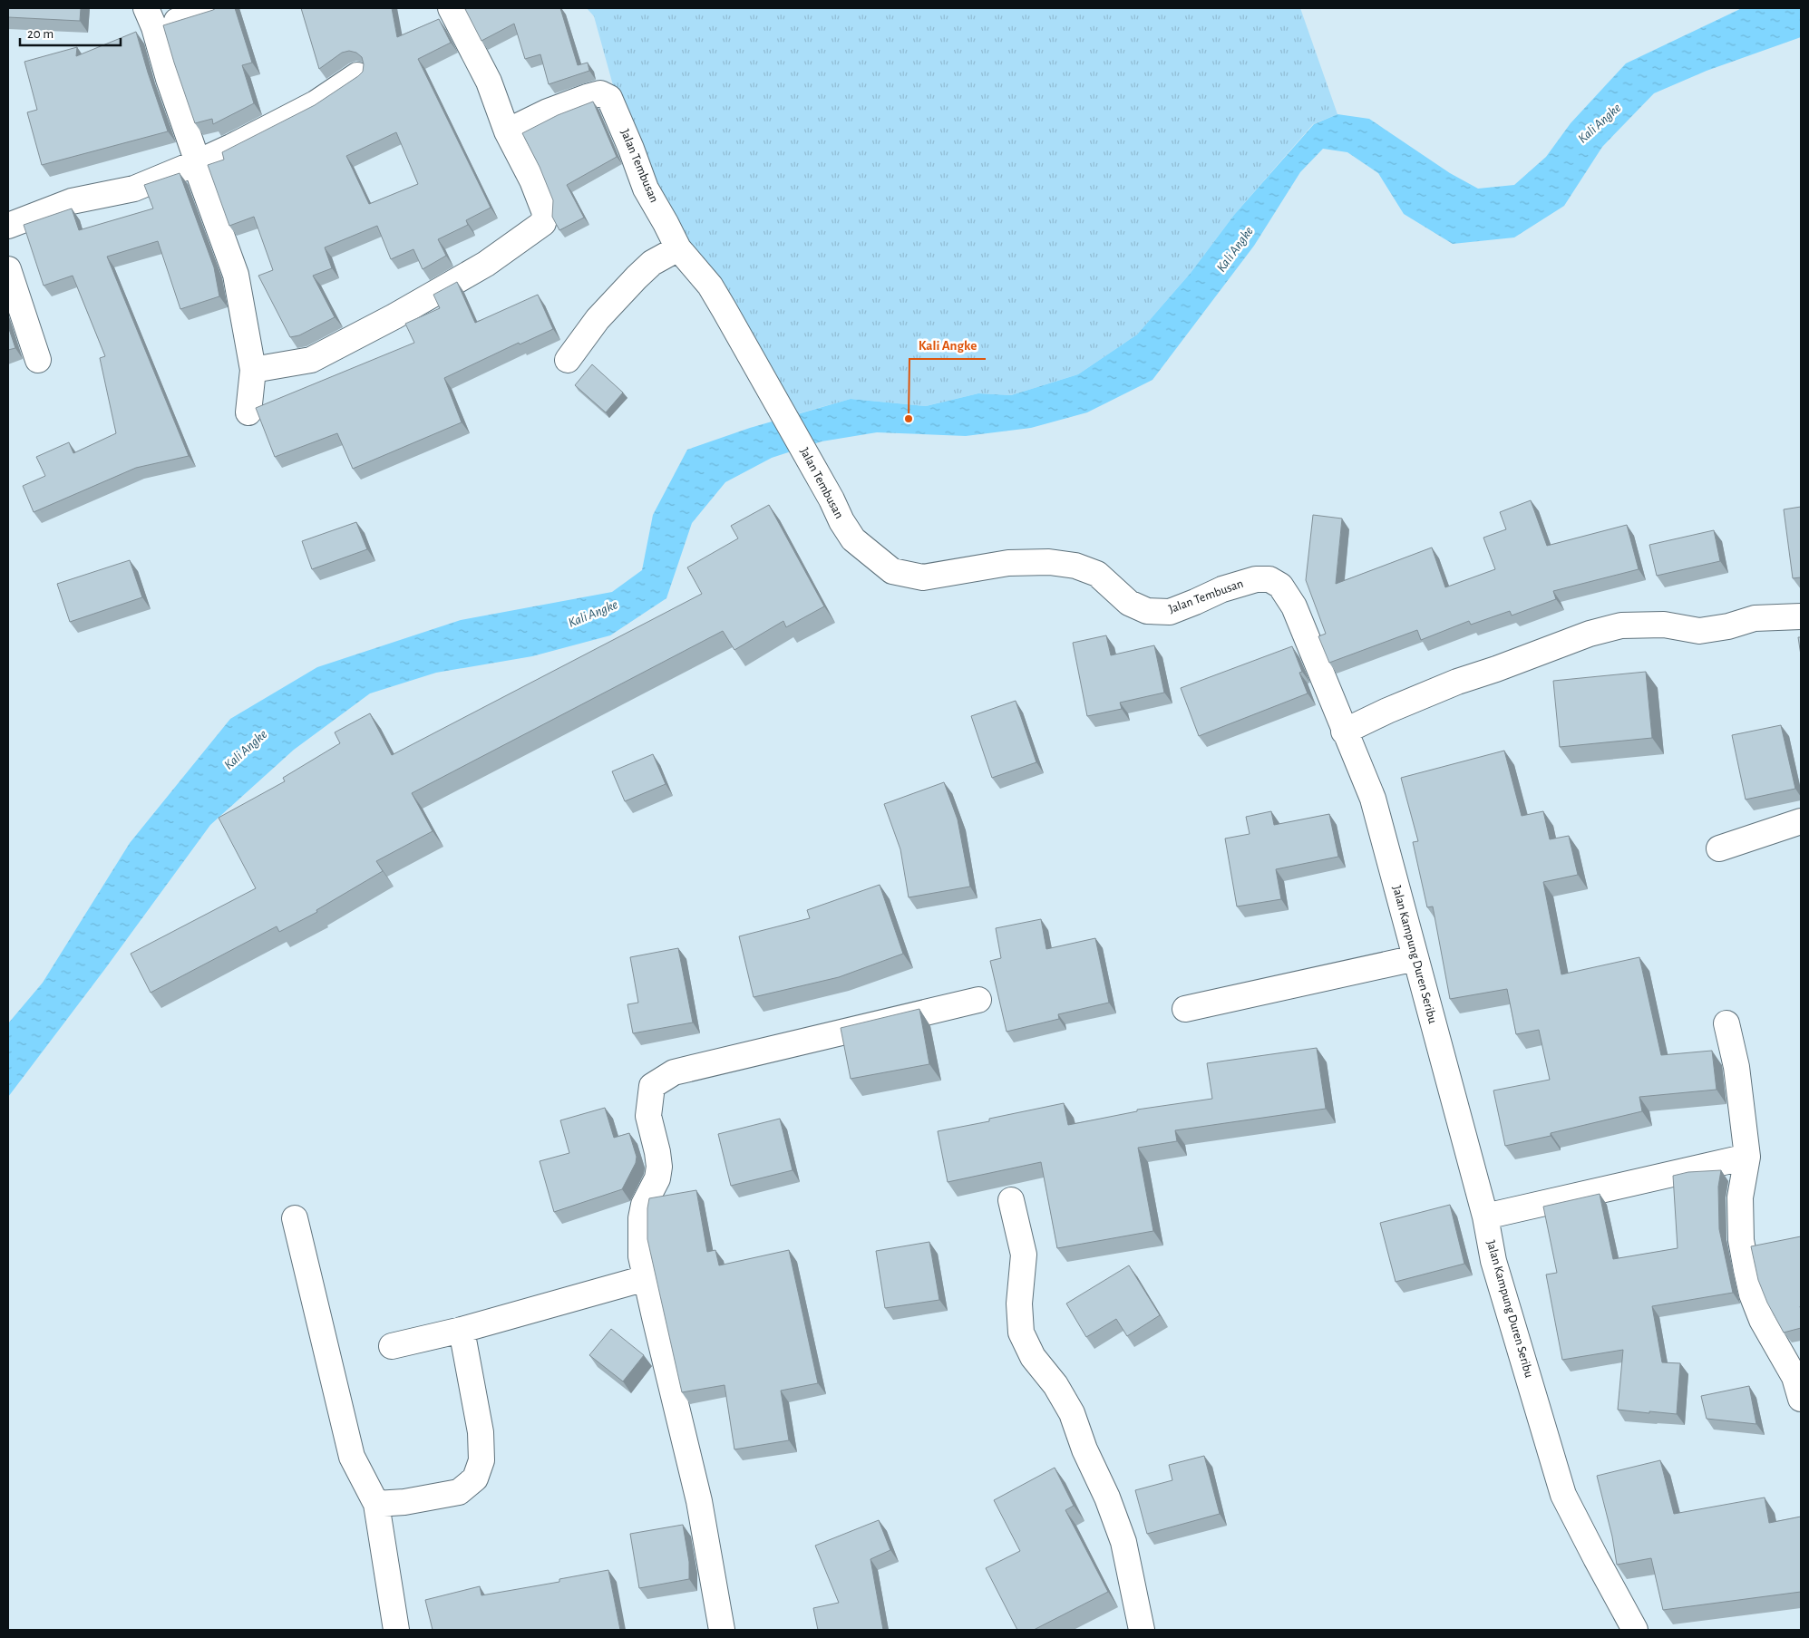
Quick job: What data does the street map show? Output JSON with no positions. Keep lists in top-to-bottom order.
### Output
{
  "streets": {
    "street": ["Jalan Tembusan", "Jalan Kampung Duren Seribu"]
  },
  "crossings": [
    ["Jalan Tembusan", "Jalan Kampung Duren Seribu"]
  ],
  "water": ["Kali Angke"],
  "places": ["Kali Angke"],
  "scale_bar": "20 m"
}
